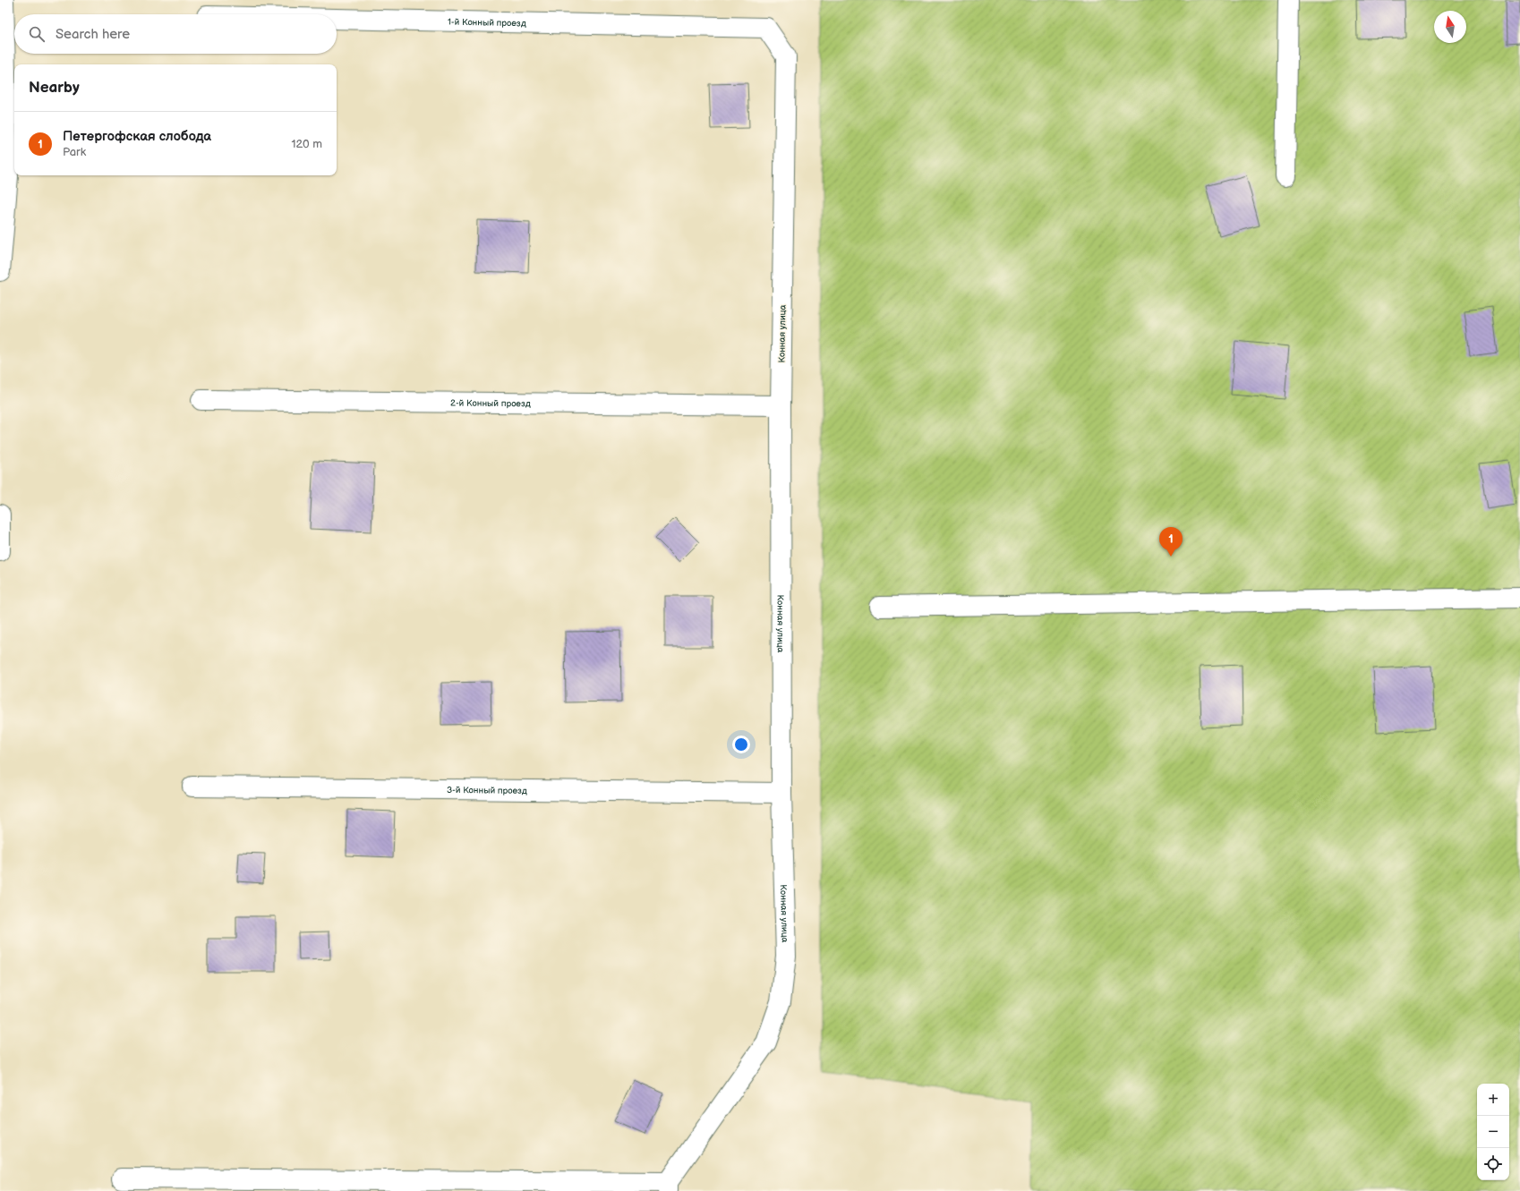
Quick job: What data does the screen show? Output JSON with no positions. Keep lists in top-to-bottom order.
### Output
{
  "streets": {
    "street": [
      "1-й Конный проезд",
      "Конная улица",
      "2-й Конный проезд",
      "3-й Конный проезд"
    ]
  },
  "crossings": [
    ["1-й Конный проезд", "Конная улица"],
    ["Конная улица", "2-й Конный проезд"],
    ["Конная улица", "3-й Конный проезд"]
  ],
  "north": "top",
  "page": {
    "search": "Search here",
    "heading": "Nearby",
    "list": [
      {
        "mark": "1",
        "name": "Петергофская слобода",
        "note": "Park",
        "value": "120 m"
      }
    ],
    "pins": "1",
    "map_buttons": ["+", "−"]
  }
}
